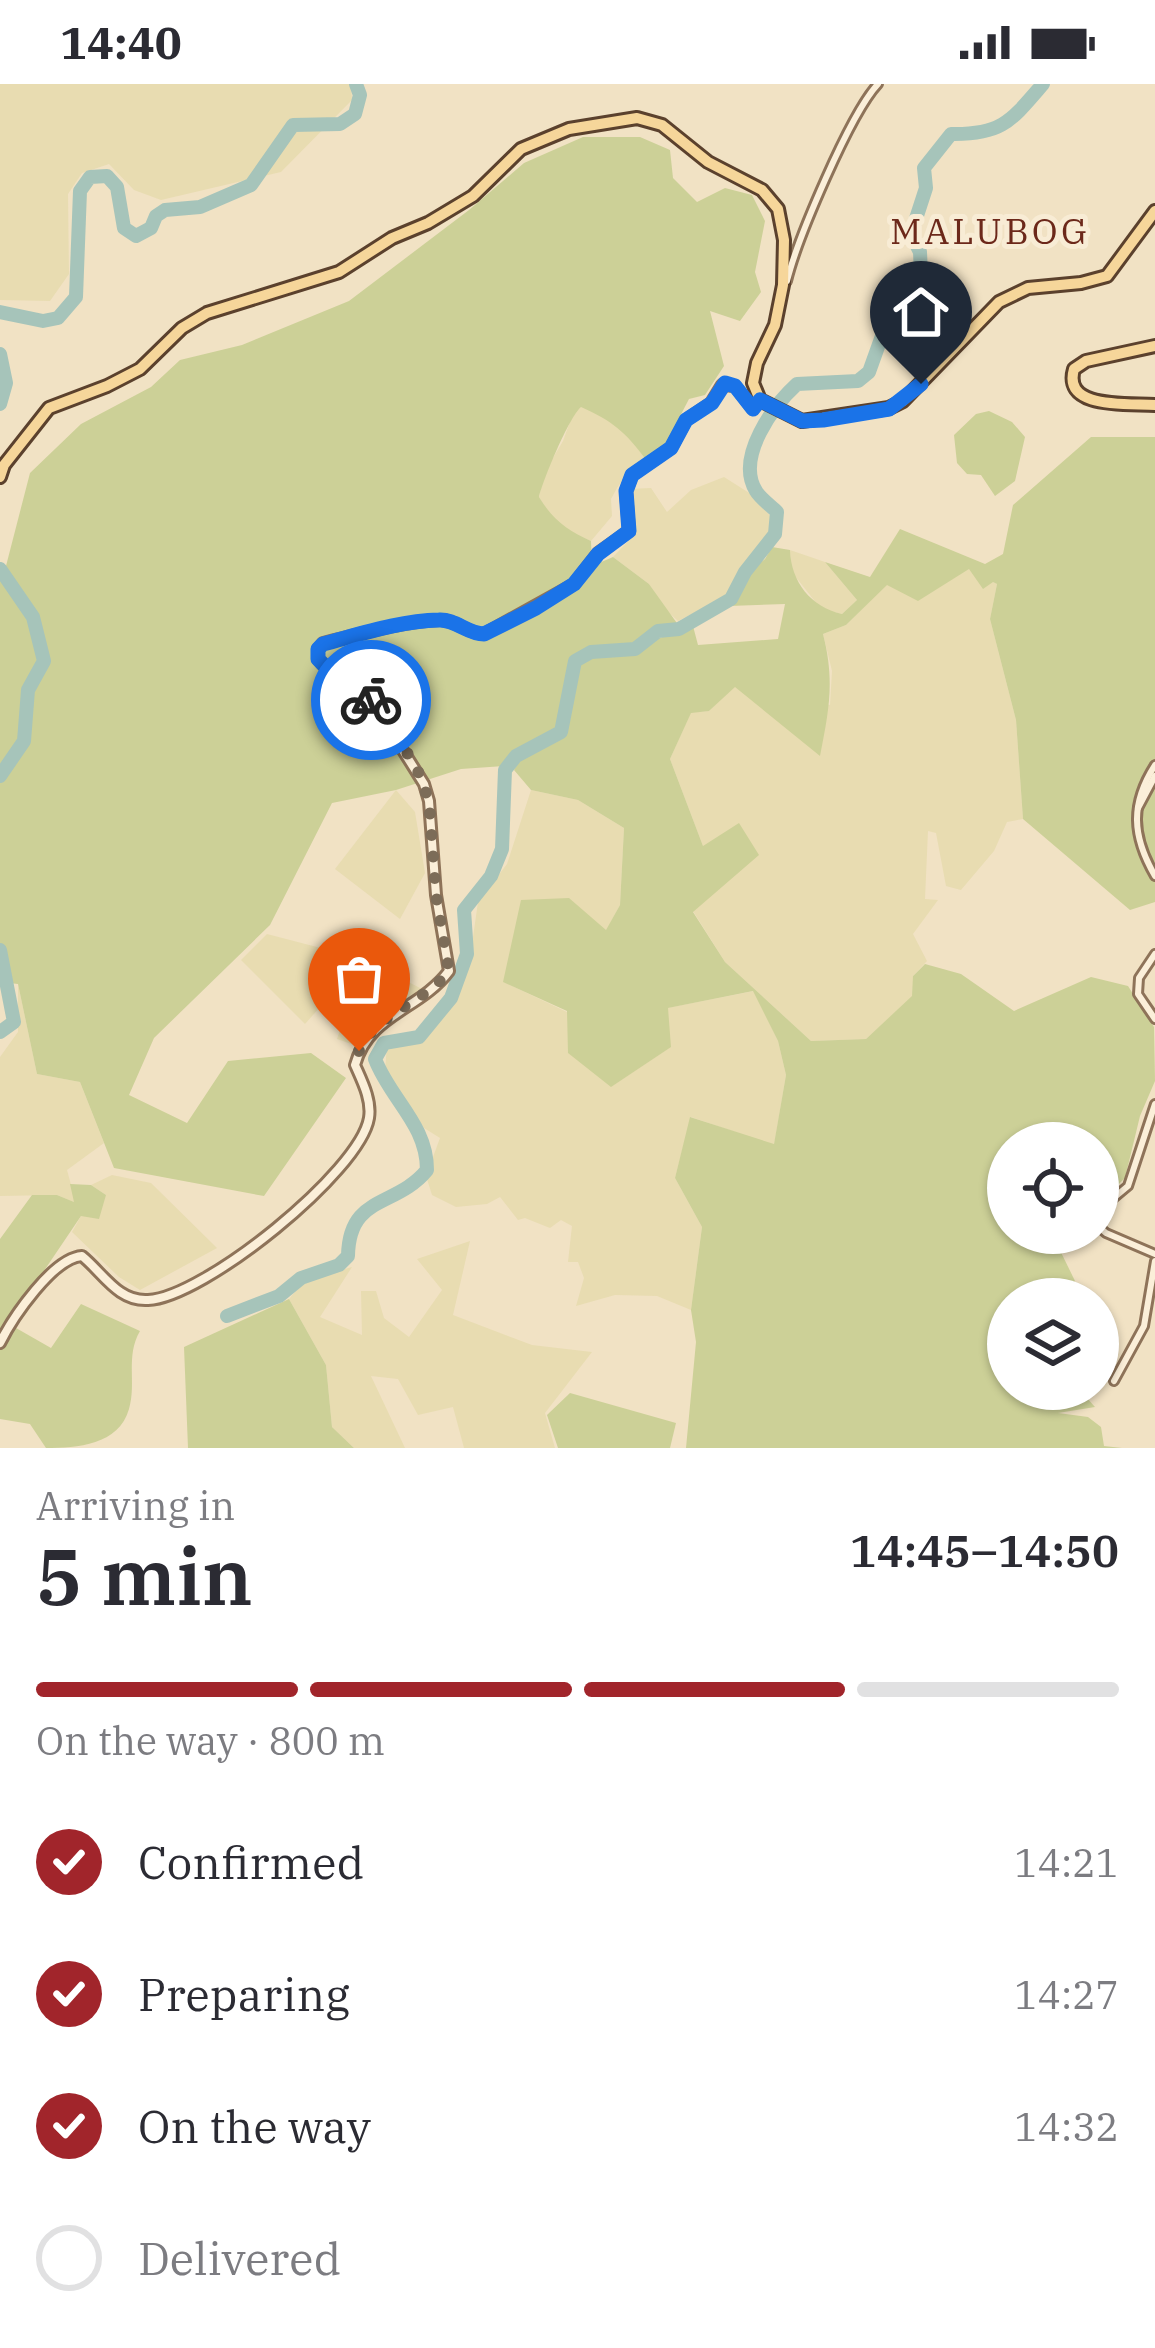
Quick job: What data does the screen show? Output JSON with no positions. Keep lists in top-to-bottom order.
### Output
{
  "districts": ["MALUBOG"],
  "page": {
    "status": "14:40",
    "heading": ["5 min", "Arriving in", "14:45–14:50"],
    "bar": "On the way · 800 m",
    "list": [
      ["Confirmed", "14:21"],
      ["Preparing", "14:27"],
      ["On the way", "14:32"],
      "Delivered"
    ]
  }
}
